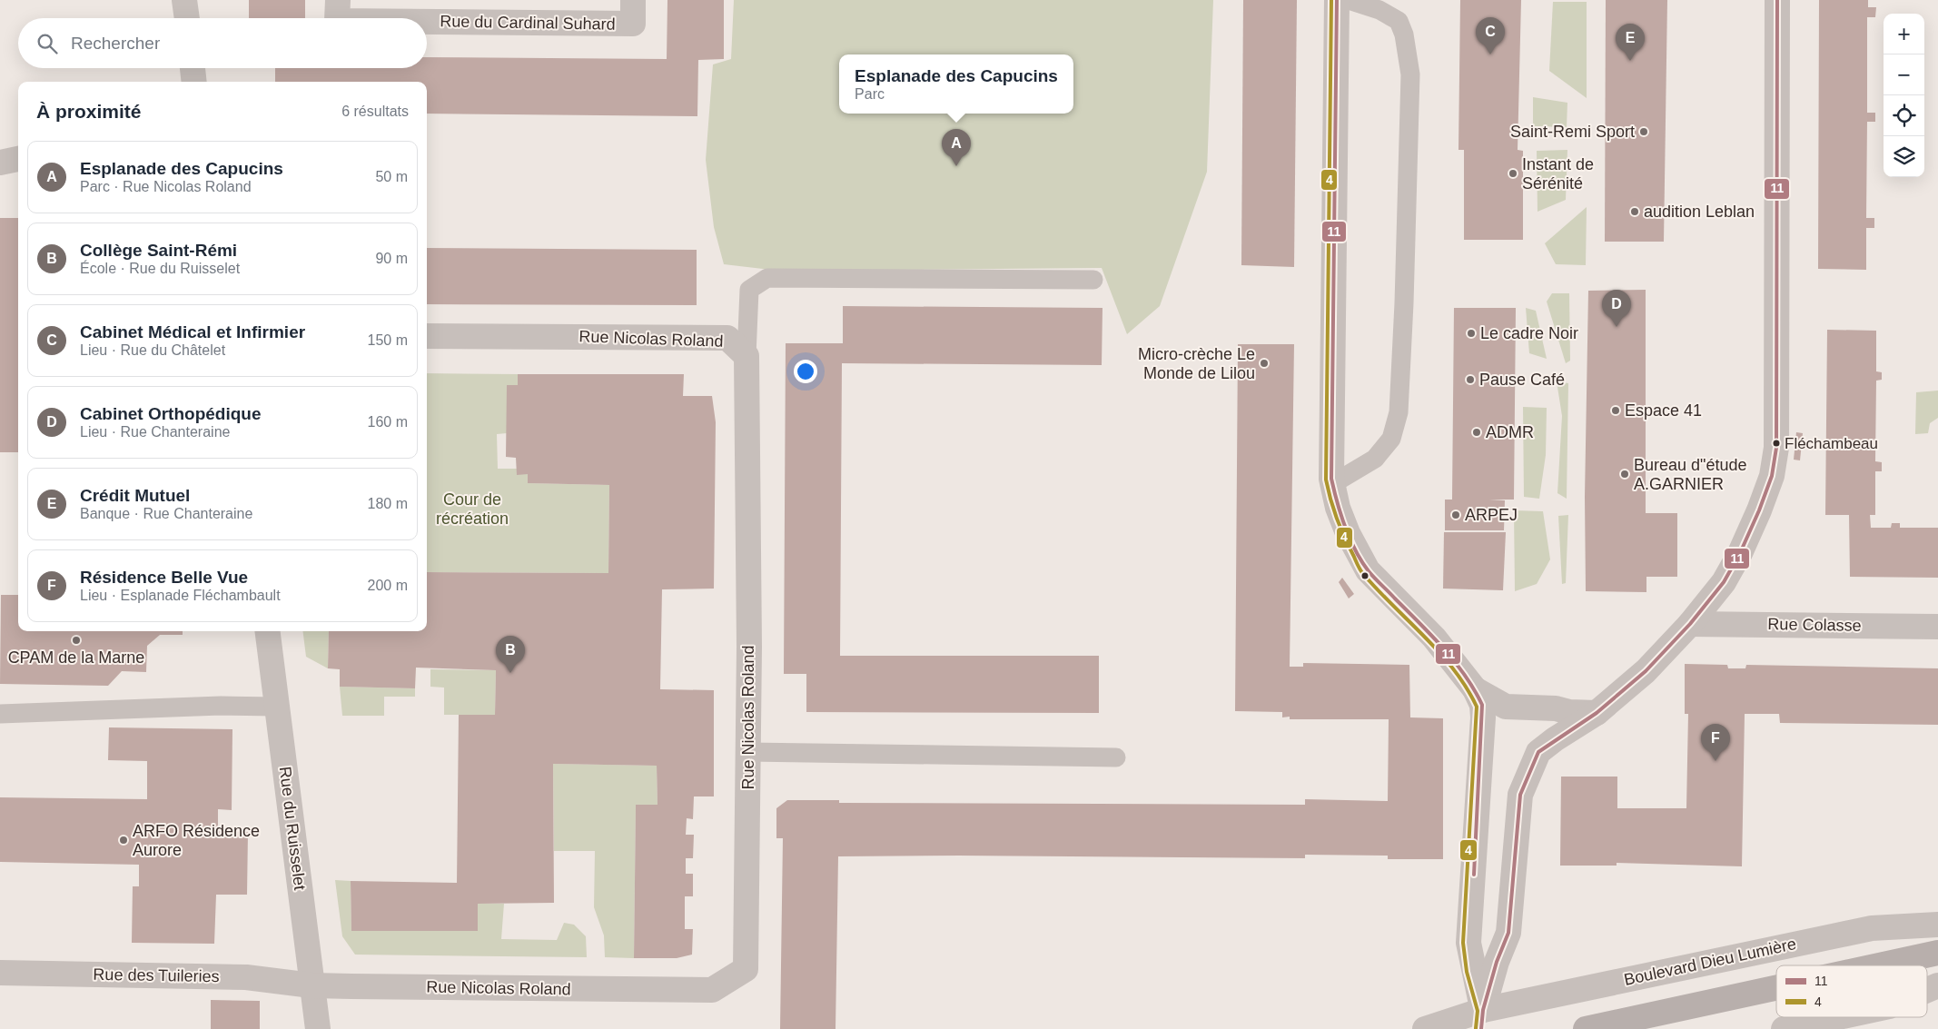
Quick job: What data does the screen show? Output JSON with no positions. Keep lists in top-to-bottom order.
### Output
{
  "streets": {
    "street": [
      "Rue du Cardinal Suhard",
      "Rue Nicolas Roland",
      "Rue Colasse",
      "Rue du Ruisselet",
      "Boulevard Dieu Lumière",
      "Rue des Tuileries"
    ]
  },
  "crossings": [
    ["Rue Nicolas Roland", "Rue du Ruisselet"],
    ["Rue Nicolas Roland", "Rue des Tuileries"],
    ["Rue du Ruisselet", "Rue des Tuileries"]
  ],
  "parks": ["Cour de récréation"],
  "places": [
    "Saint-Remi Sport",
    "Instant de Sérénité",
    "audition Leblan",
    "Le cadre Noir",
    "Micro-crèche Le Monde de Lilou",
    "Pause Café",
    "Espace 41",
    "ADMR",
    "Fléchambeau",
    "Bureau d\"étude A.GARNIER",
    "ARPEJ",
    "CPAM de la Marne",
    "ARFO Résidence Aurore"
  ],
  "lines": ["transit line 11", "transit line 4"],
  "legend": ["11", "4"],
  "page": {
    "map_buttons": ["+", "−"],
    "pins": [
      "C",
      "E",
      "A",
      "D",
      "B",
      "F"
    ],
    "search": "Rechercher",
    "popup": ["Esplanade des Capucins", "Parc"],
    "heading": ["À proximité", "6 résultats"],
    "list": [
      {
        "mark": "A",
        "name": "Esplanade des Capucins",
        "note": "Parc · Rue Nicolas Roland",
        "value": "50 m"
      },
      {
        "mark": "B",
        "name": "Collège Saint-Rémi",
        "note": "École · Rue du Ruisselet",
        "value": "90 m"
      },
      {
        "mark": "C",
        "name": "Cabinet Médical et Infirmier",
        "note": "Lieu · Rue du Châtelet",
        "value": "150 m"
      },
      {
        "mark": "D",
        "name": "Cabinet Orthopédique",
        "note": "Lieu · Rue Chanteraine",
        "value": "160 m"
      },
      {
        "mark": "E",
        "name": "Crédit Mutuel",
        "note": "Banque · Rue Chanteraine",
        "value": "180 m"
      },
      {
        "mark": "F",
        "name": "Résidence Belle Vue",
        "note": "Lieu · Esplanade Fléchambault",
        "value": "200 m"
      }
    ]
  }
}
